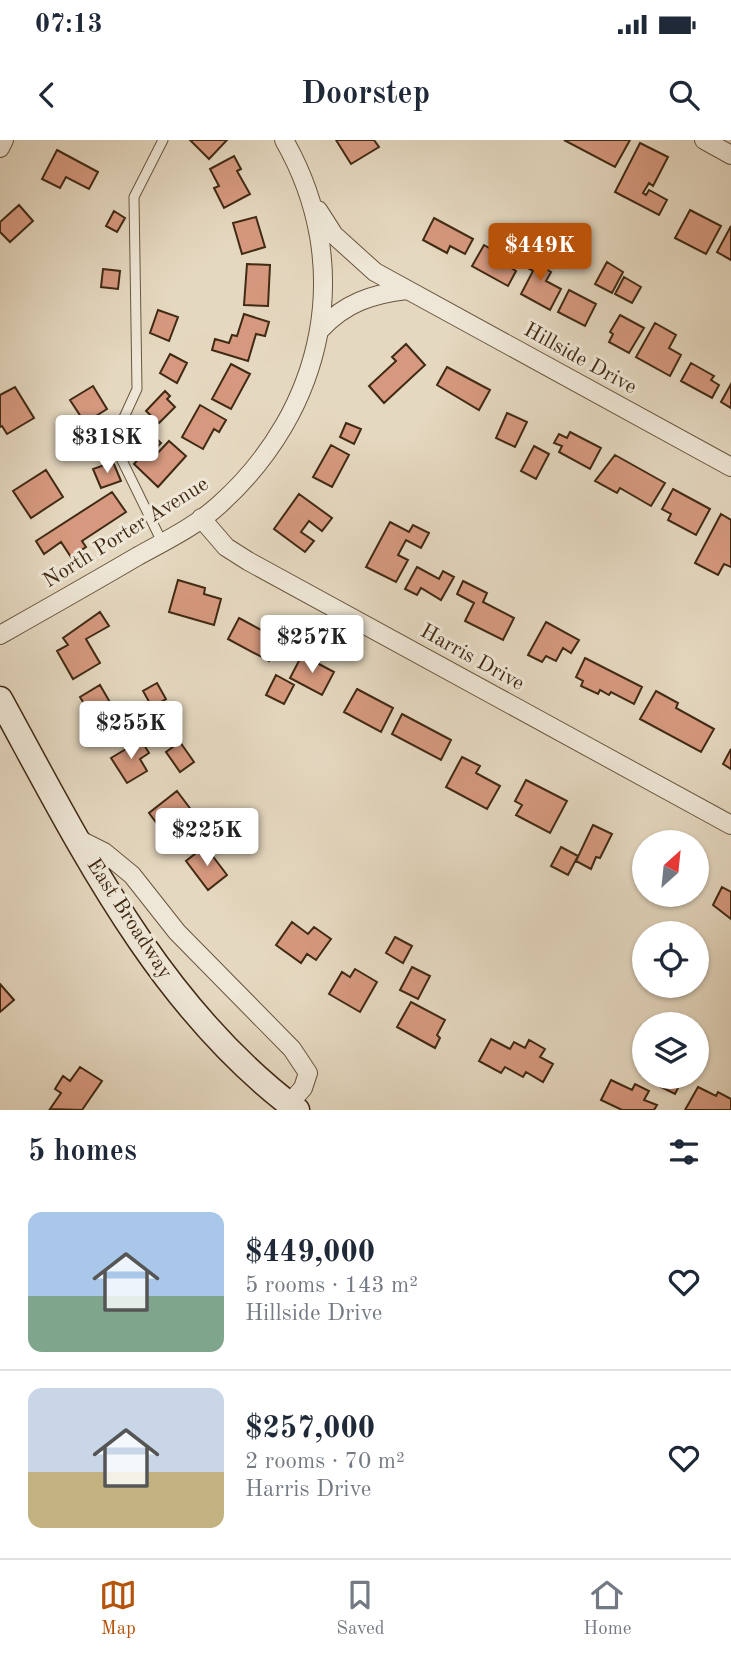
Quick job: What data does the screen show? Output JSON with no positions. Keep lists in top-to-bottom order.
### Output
{
  "streets": {
    "main road": ["East Broadway"],
    "street": ["Hillside Drive", "North Porter Avenue", "Harris Drive"]
  },
  "crossings": [
    ["Hillside Drive", "North Porter Avenue"],
    ["North Porter Avenue", "Harris Drive"]
  ],
  "north": "top right",
  "page": {
    "status": "07:13",
    "header": "Doorstep",
    "price": [
      "$449K",
      "$318K",
      "$257K",
      "$255K",
      "$225K"
    ],
    "heading": "5 homes",
    "list": [
      {
        "name": "$449,000",
        "note": "5 rooms · 143 m² · Hillside Drive"
      },
      {
        "name": "$257,000",
        "note": "2 rooms · 70 m² · Harris Drive"
      }
    ],
    "tabs": ["Map", "Saved", "Home"]
  }
}
